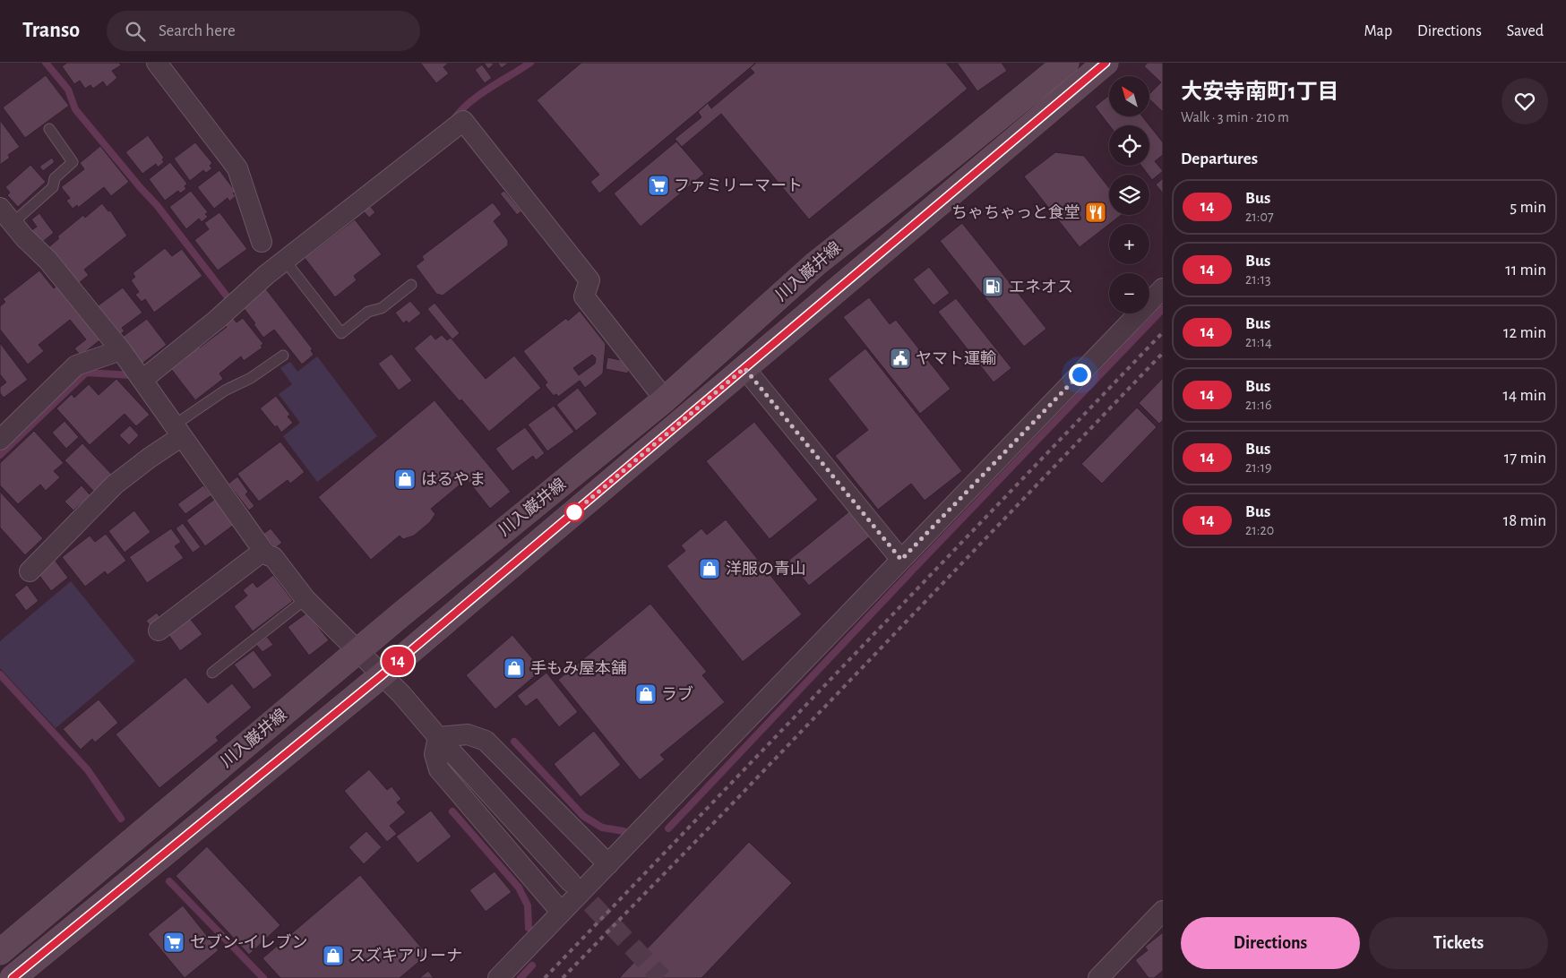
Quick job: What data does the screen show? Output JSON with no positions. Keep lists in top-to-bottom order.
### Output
{
  "streets": {
    "main road": ["川入巌井線"]
  },
  "places": {
    "supermarket": ["ファミリーマート", "セブン-イレブン"],
    "restaurant": ["ちゃちゃっと食堂"],
    "fuel station": ["エネオス"],
    "public building": ["ヤマト運輸"],
    "shop": [
      "はるやま",
      "洋服の青山",
      "手もみ屋本舗",
      "ラブ",
      "スズキアリーナ"
    ]
  },
  "lines": ["bus line 14"],
  "north": "top left",
  "page": {
    "header": "Transo",
    "search": "Search here",
    "nav": ["Map", "Directions", "Saved"],
    "on_map": "14",
    "heading": [
      ["大安寺南町1丁目", "Walk · 3 min · 210 m"],
      "Departures"
    ],
    "map_buttons": ["+", "−"],
    "list": [
      {
        "mark": "14",
        "name": "Bus",
        "note": "21:07",
        "value": "5 min"
      },
      {
        "mark": "14",
        "name": "Bus",
        "note": "21:13",
        "value": "11 min"
      },
      {
        "mark": "14",
        "name": "Bus",
        "note": "21:14",
        "value": "12 min"
      },
      {
        "mark": "14",
        "name": "Bus",
        "note": "21:16",
        "value": "14 min"
      },
      {
        "mark": "14",
        "name": "Bus",
        "note": "21:19",
        "value": "17 min"
      },
      {
        "mark": "14",
        "name": "Bus",
        "note": "21:20",
        "value": "18 min"
      }
    ],
    "buttons": ["Directions", "Tickets"]
  }
}
